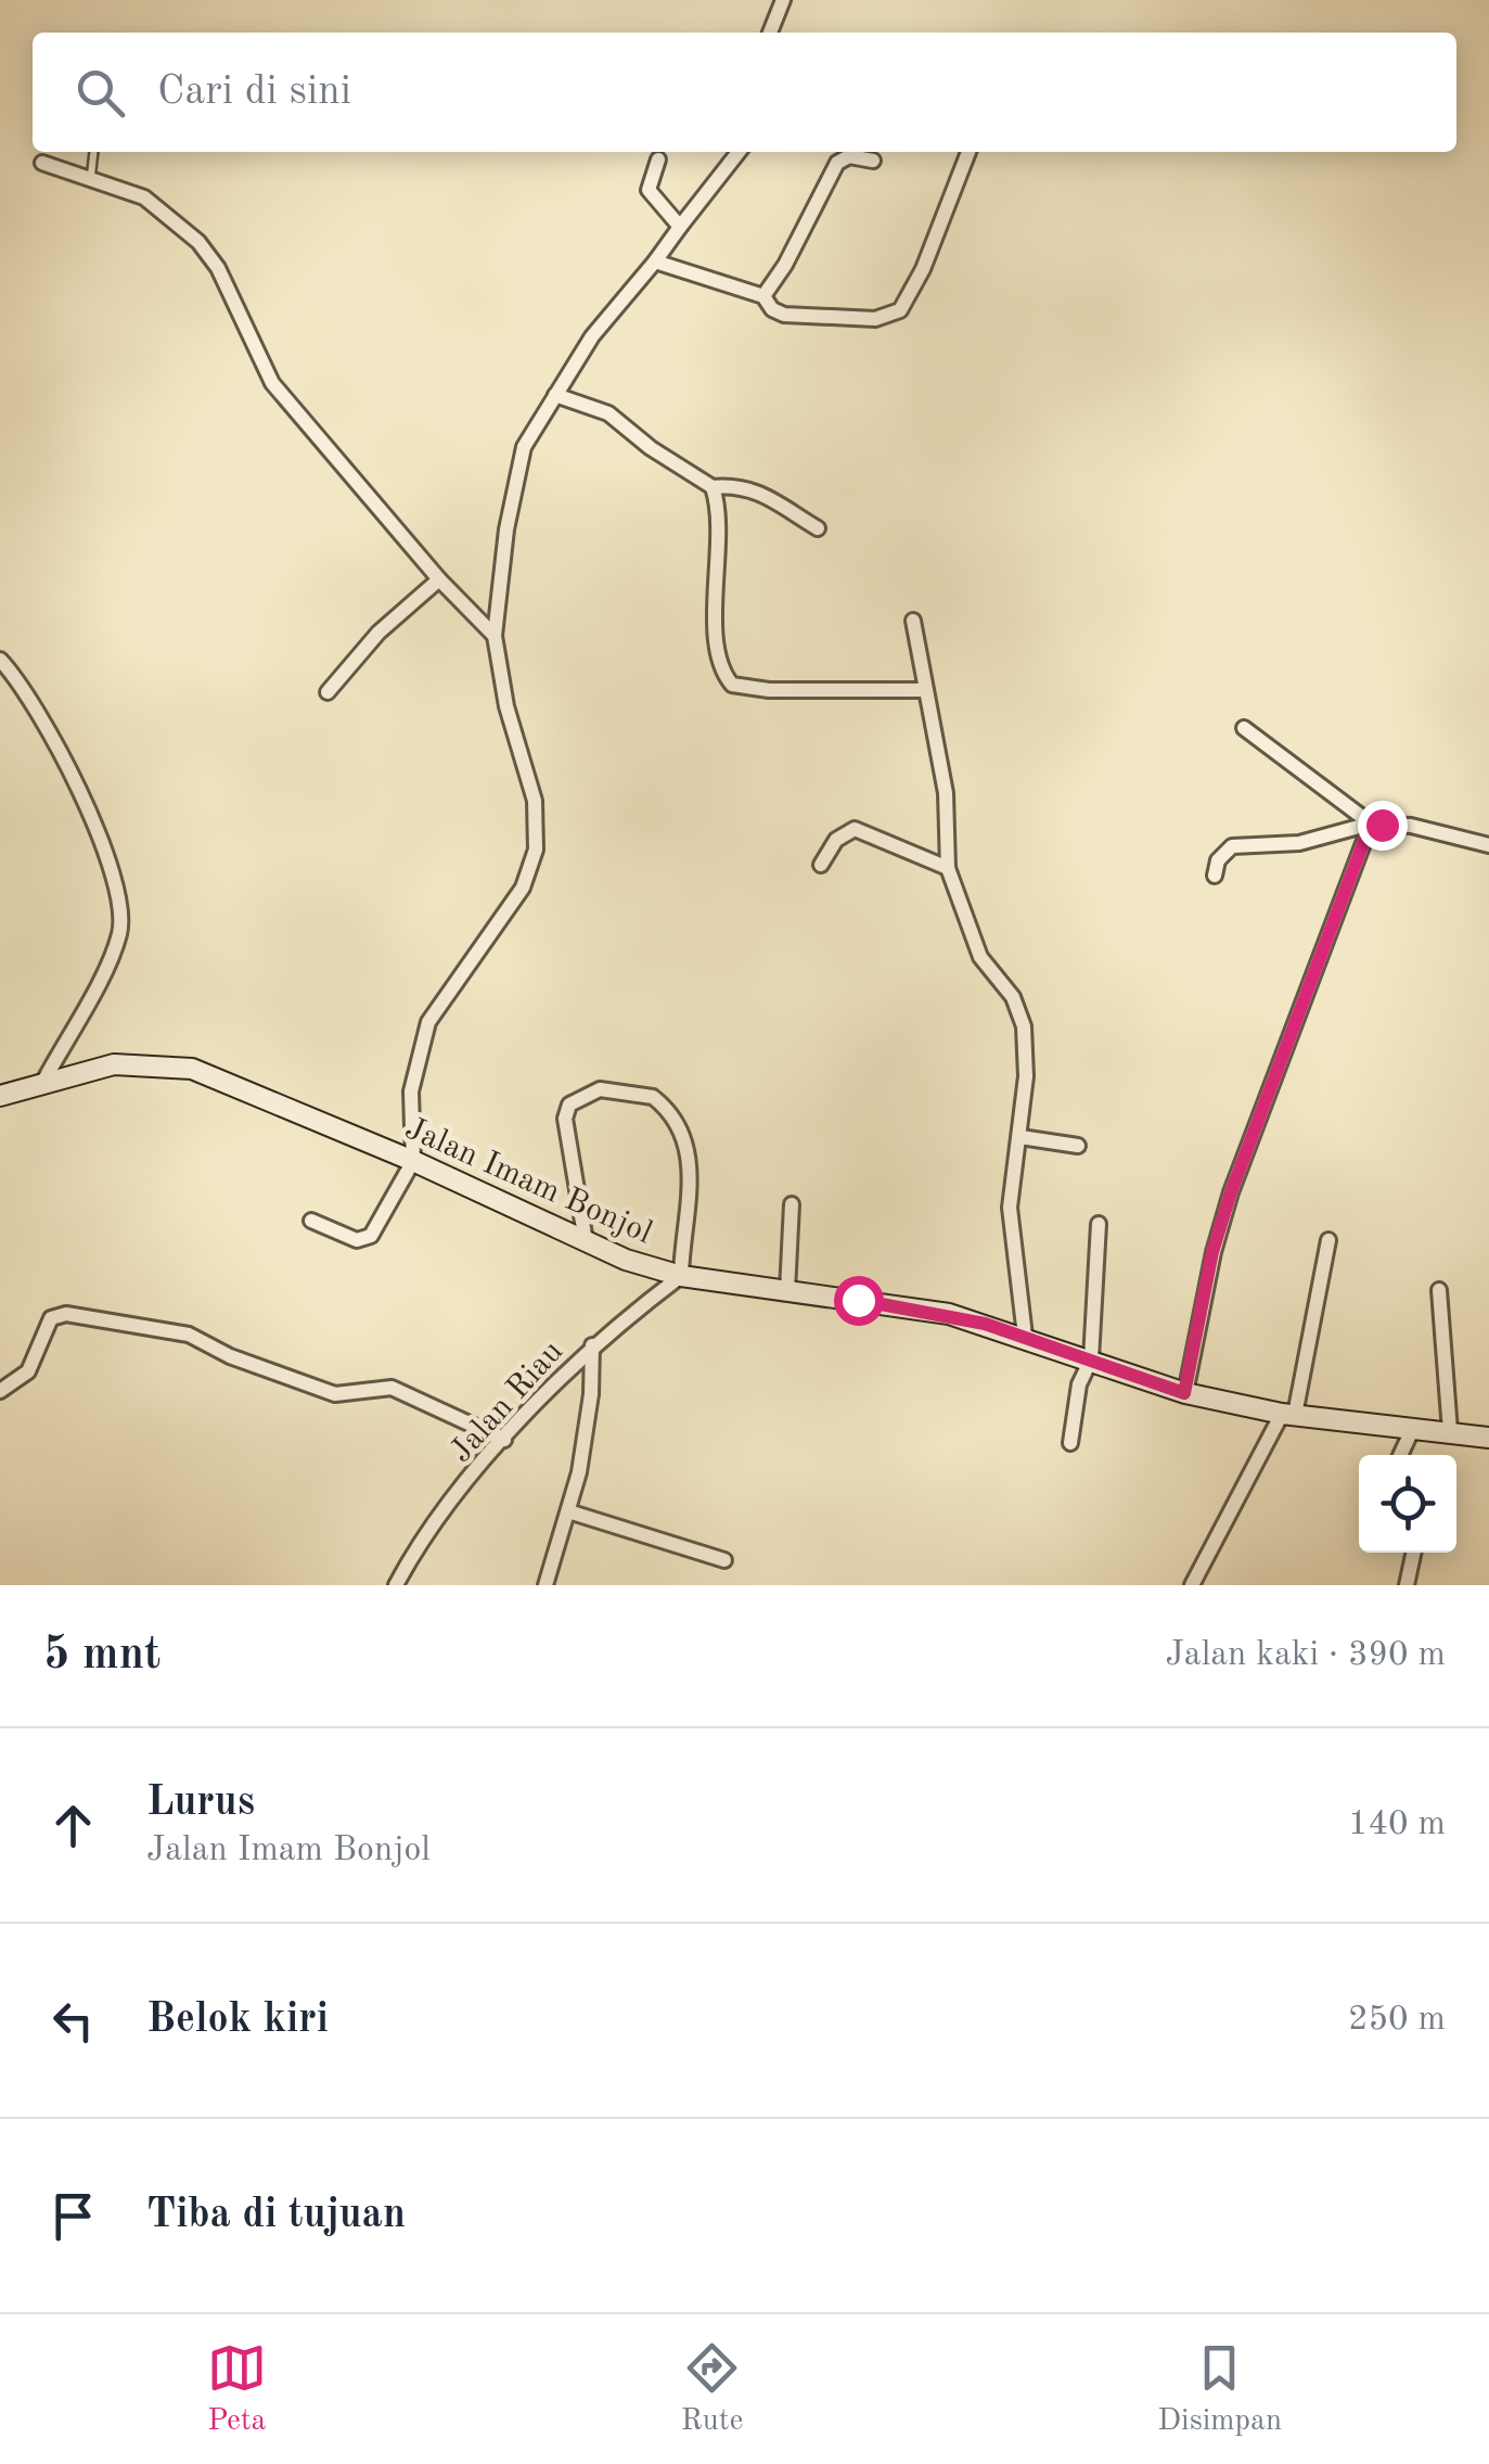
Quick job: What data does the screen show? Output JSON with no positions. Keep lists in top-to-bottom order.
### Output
{
  "streets": {
    "main road": ["Jalan Imam Bonjol"],
    "street": ["Jalan Riau"]
  },
  "crossings": [
    ["Jalan Imam Bonjol", "Jalan Riau"]
  ],
  "page": {
    "search": "Cari di sini",
    "heading": ["5 mnt", "Jalan kaki · 390 m"],
    "list": [
      ["Lurus", "Jalan Imam Bonjol", "140 m"],
      ["Belok kiri", "250 m"],
      "Tiba di tujuan"
    ],
    "nav": ["Peta", "Rute", "Disimpan"]
  }
}
